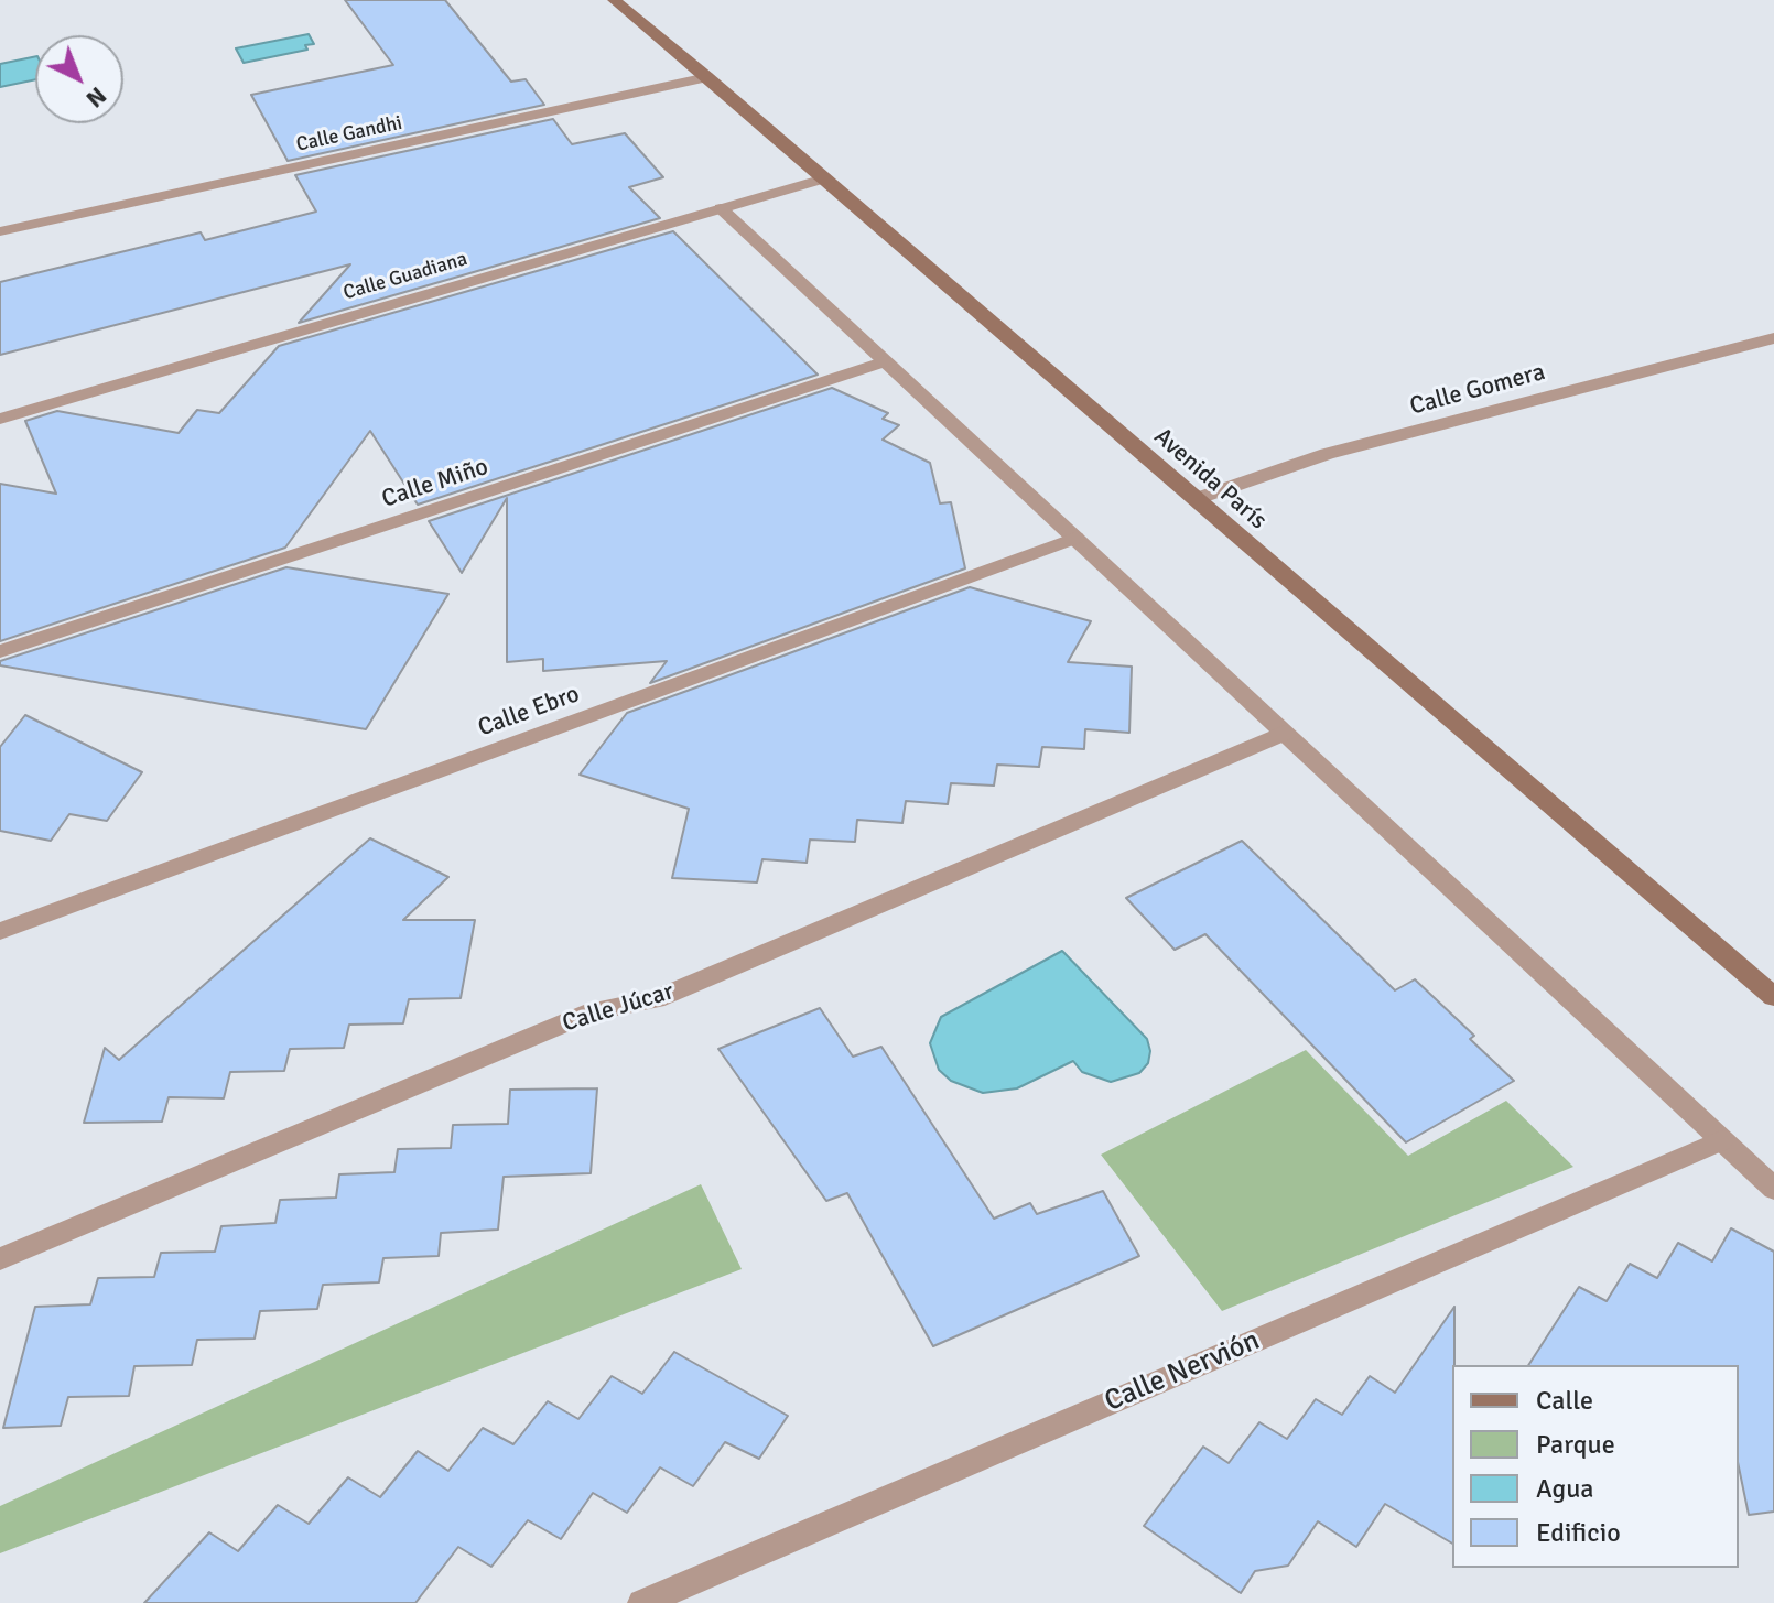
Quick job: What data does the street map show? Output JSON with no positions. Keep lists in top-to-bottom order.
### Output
{
  "streets": {
    "main road": ["Avenida París"],
    "street": [
      "Calle Gandhi",
      "Calle Guadiana",
      "Calle Gomera",
      "Calle Miño",
      "Calle Ebro",
      "Calle Júcar",
      "Calle Nervión"
    ]
  },
  "crossings": [
    ["Calle Gandhi", "Avenida París"],
    ["Calle Guadiana", "Avenida París"],
    ["Calle Gomera", "Avenida París"]
  ],
  "legend": [
    "Calle",
    "Parque",
    "Agua",
    "Edificio"
  ],
  "north": "bottom right"
}
